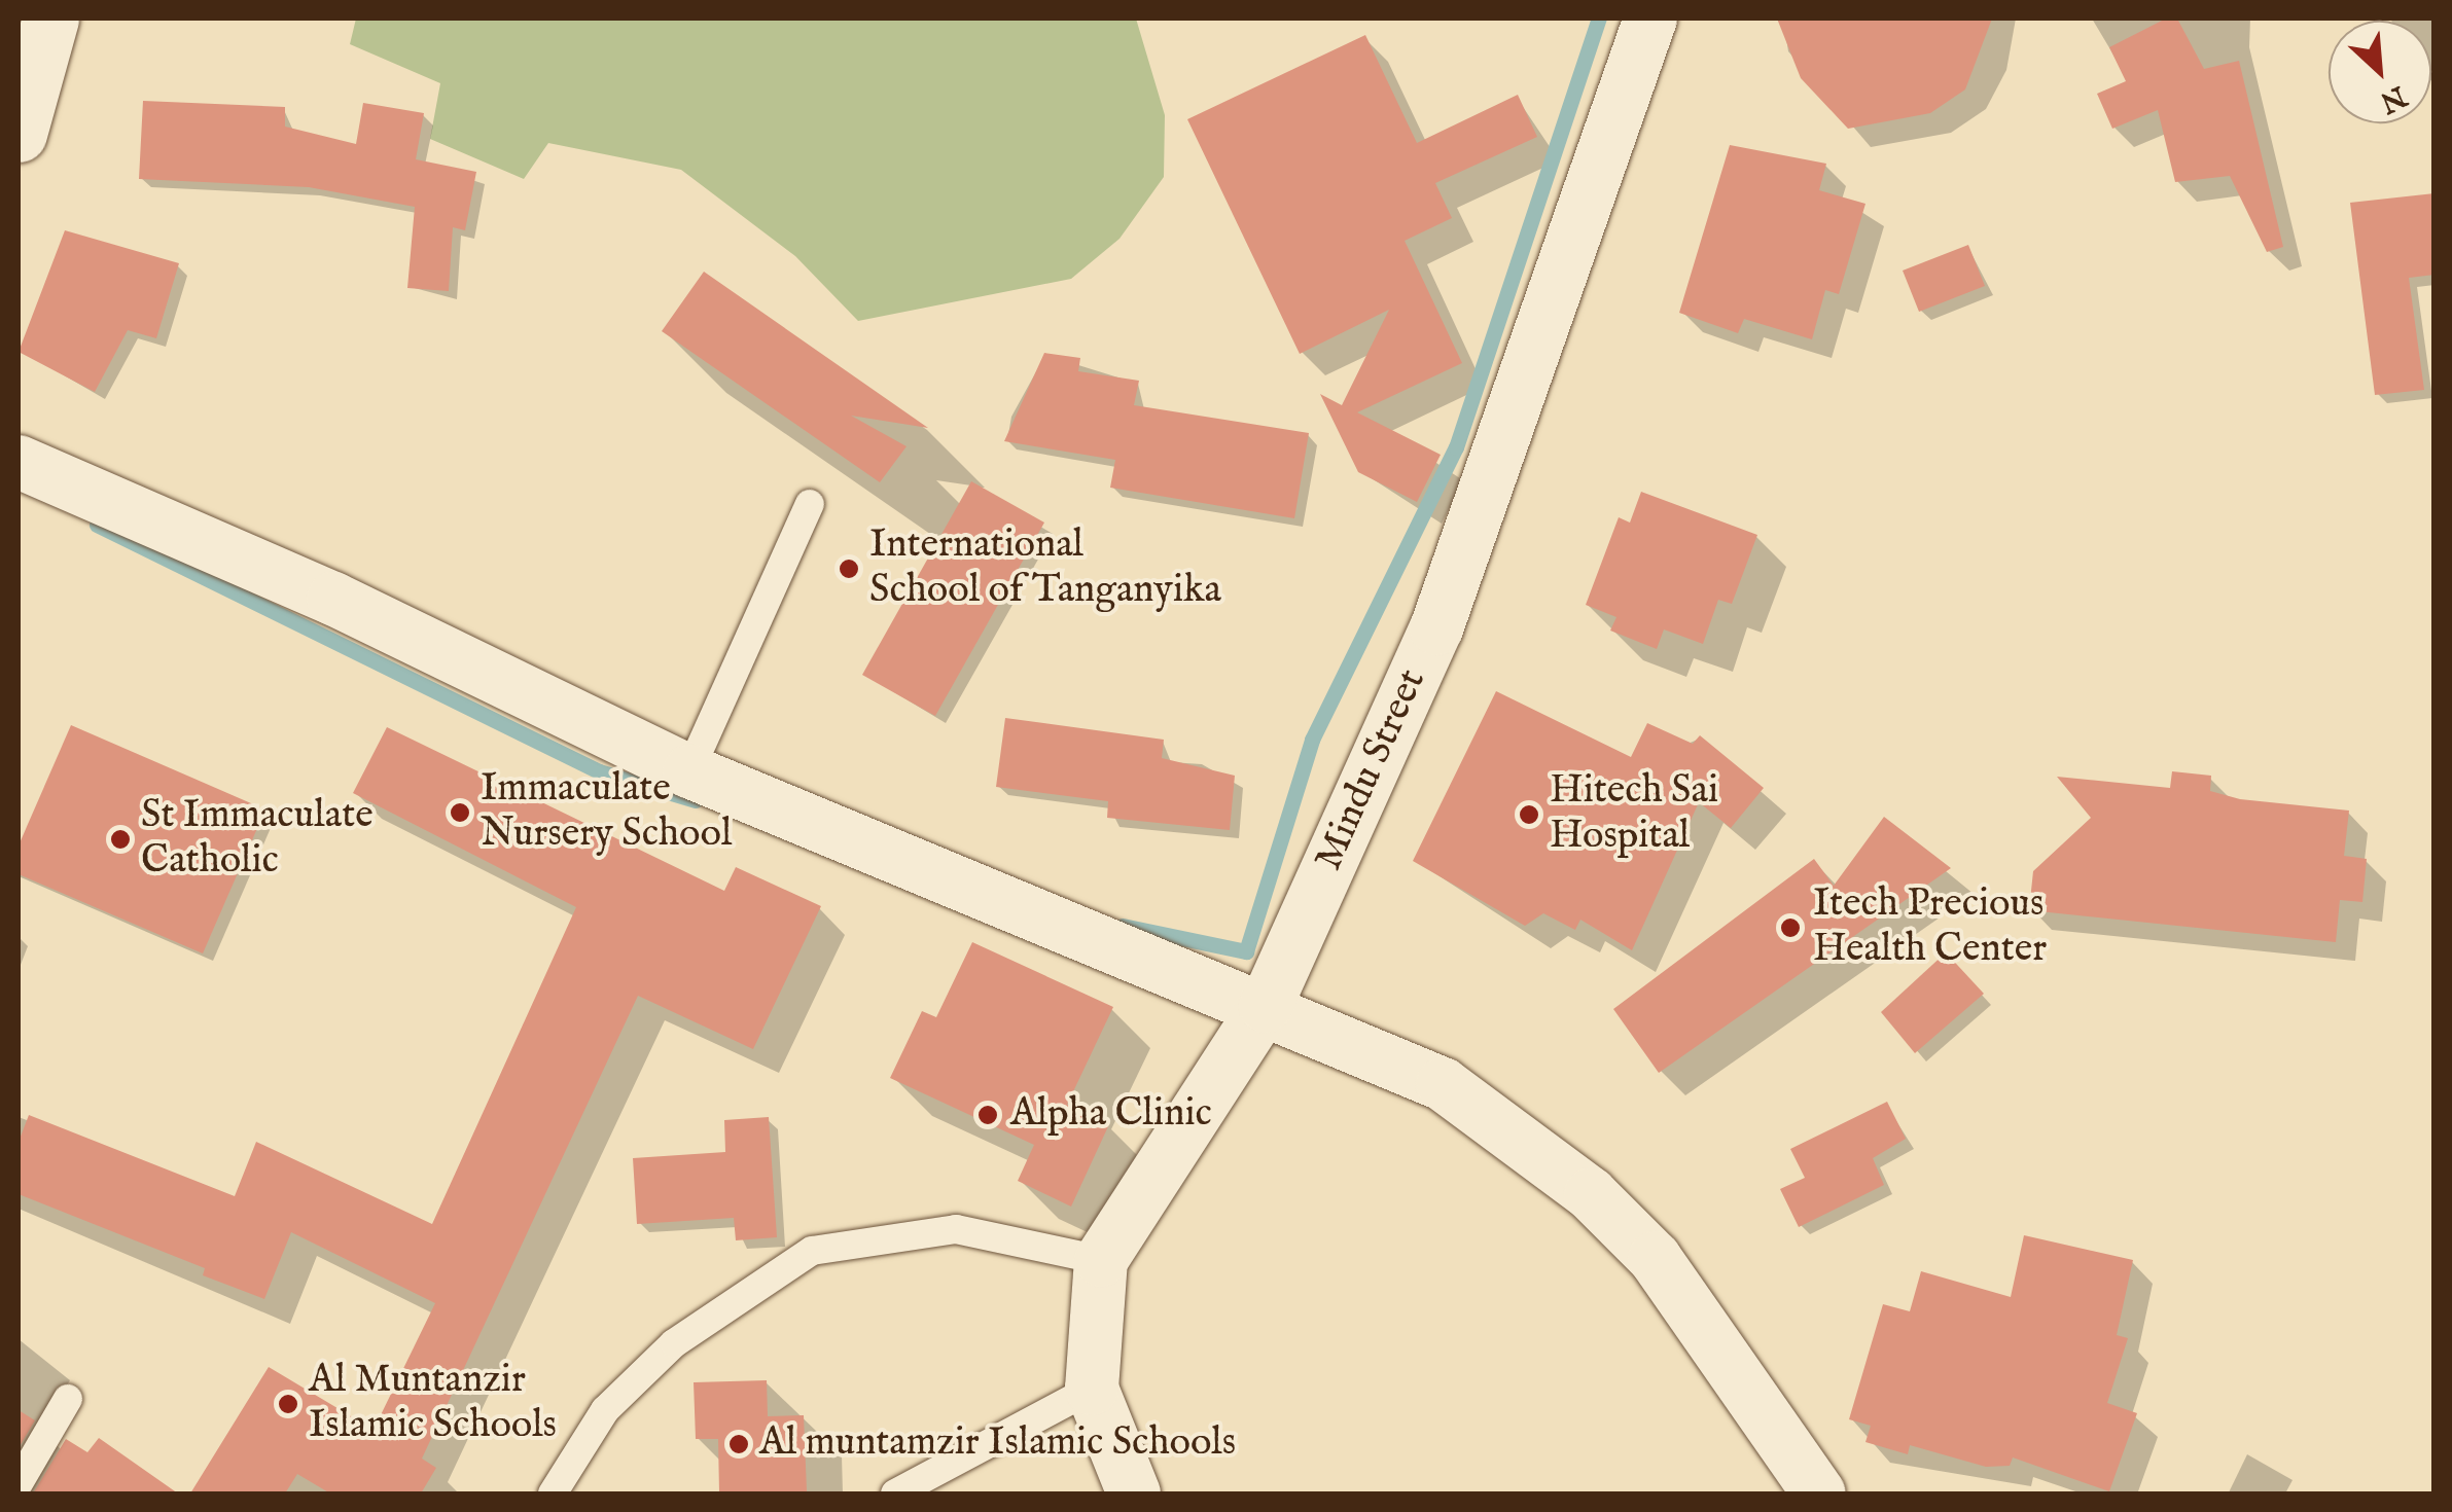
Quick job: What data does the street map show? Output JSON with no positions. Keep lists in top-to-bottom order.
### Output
{
  "streets": {
    "street": ["Mindu Street"]
  },
  "places": [
    "International School of Tanganyika",
    "Immaculate Nursery School",
    "Hitech Sai Hospital",
    "St Immaculate Catholic",
    "Itech Precious Health Center",
    "Alpha Clinic",
    "Al Muntanzir Islamic Schools",
    "Al muntamzir Islamic Schools"
  ],
  "north": "bottom right"
}
